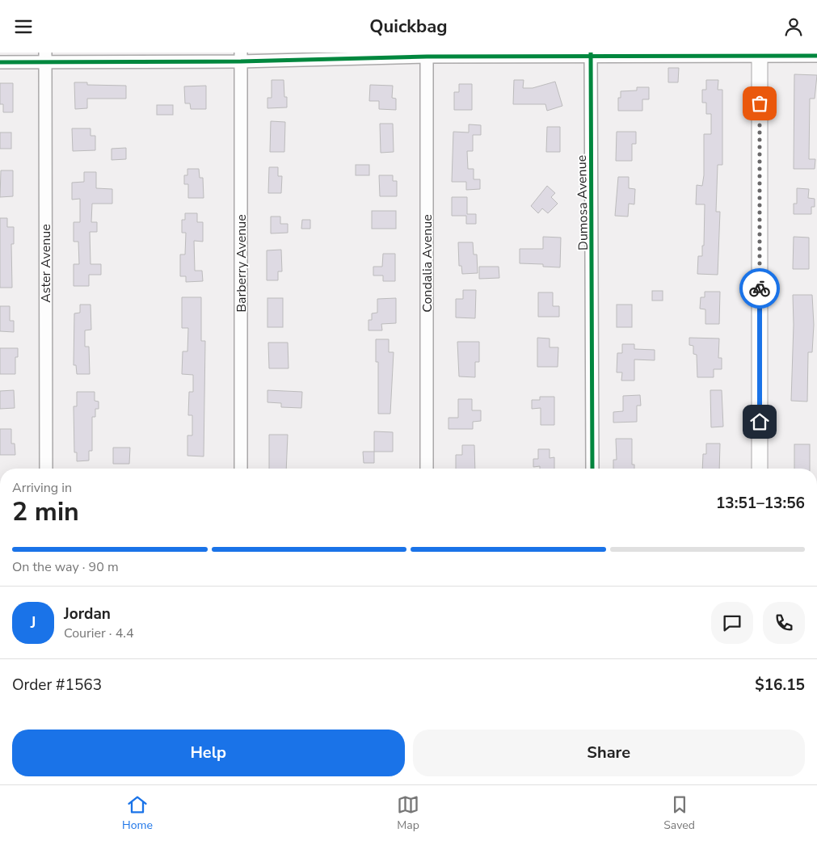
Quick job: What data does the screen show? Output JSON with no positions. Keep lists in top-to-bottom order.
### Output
{
  "streets": {
    "street": [
      "Dumosa Avenue",
      "Aster Avenue",
      "Barberry Avenue",
      "Condalia Avenue"
    ]
  },
  "page": {
    "header": "Quickbag",
    "heading": ["2 min", "Arriving in", "13:51–13:56"],
    "panel": [
      "Jordan",
      "Courier · 4.4",
      "Order #1563",
      "$16.15"
    ],
    "bar": "On the way · 90 m",
    "round": "J",
    "buttons": ["Help", "Share"],
    "tabs": ["Home", "Map", "Saved"]
  }
}
